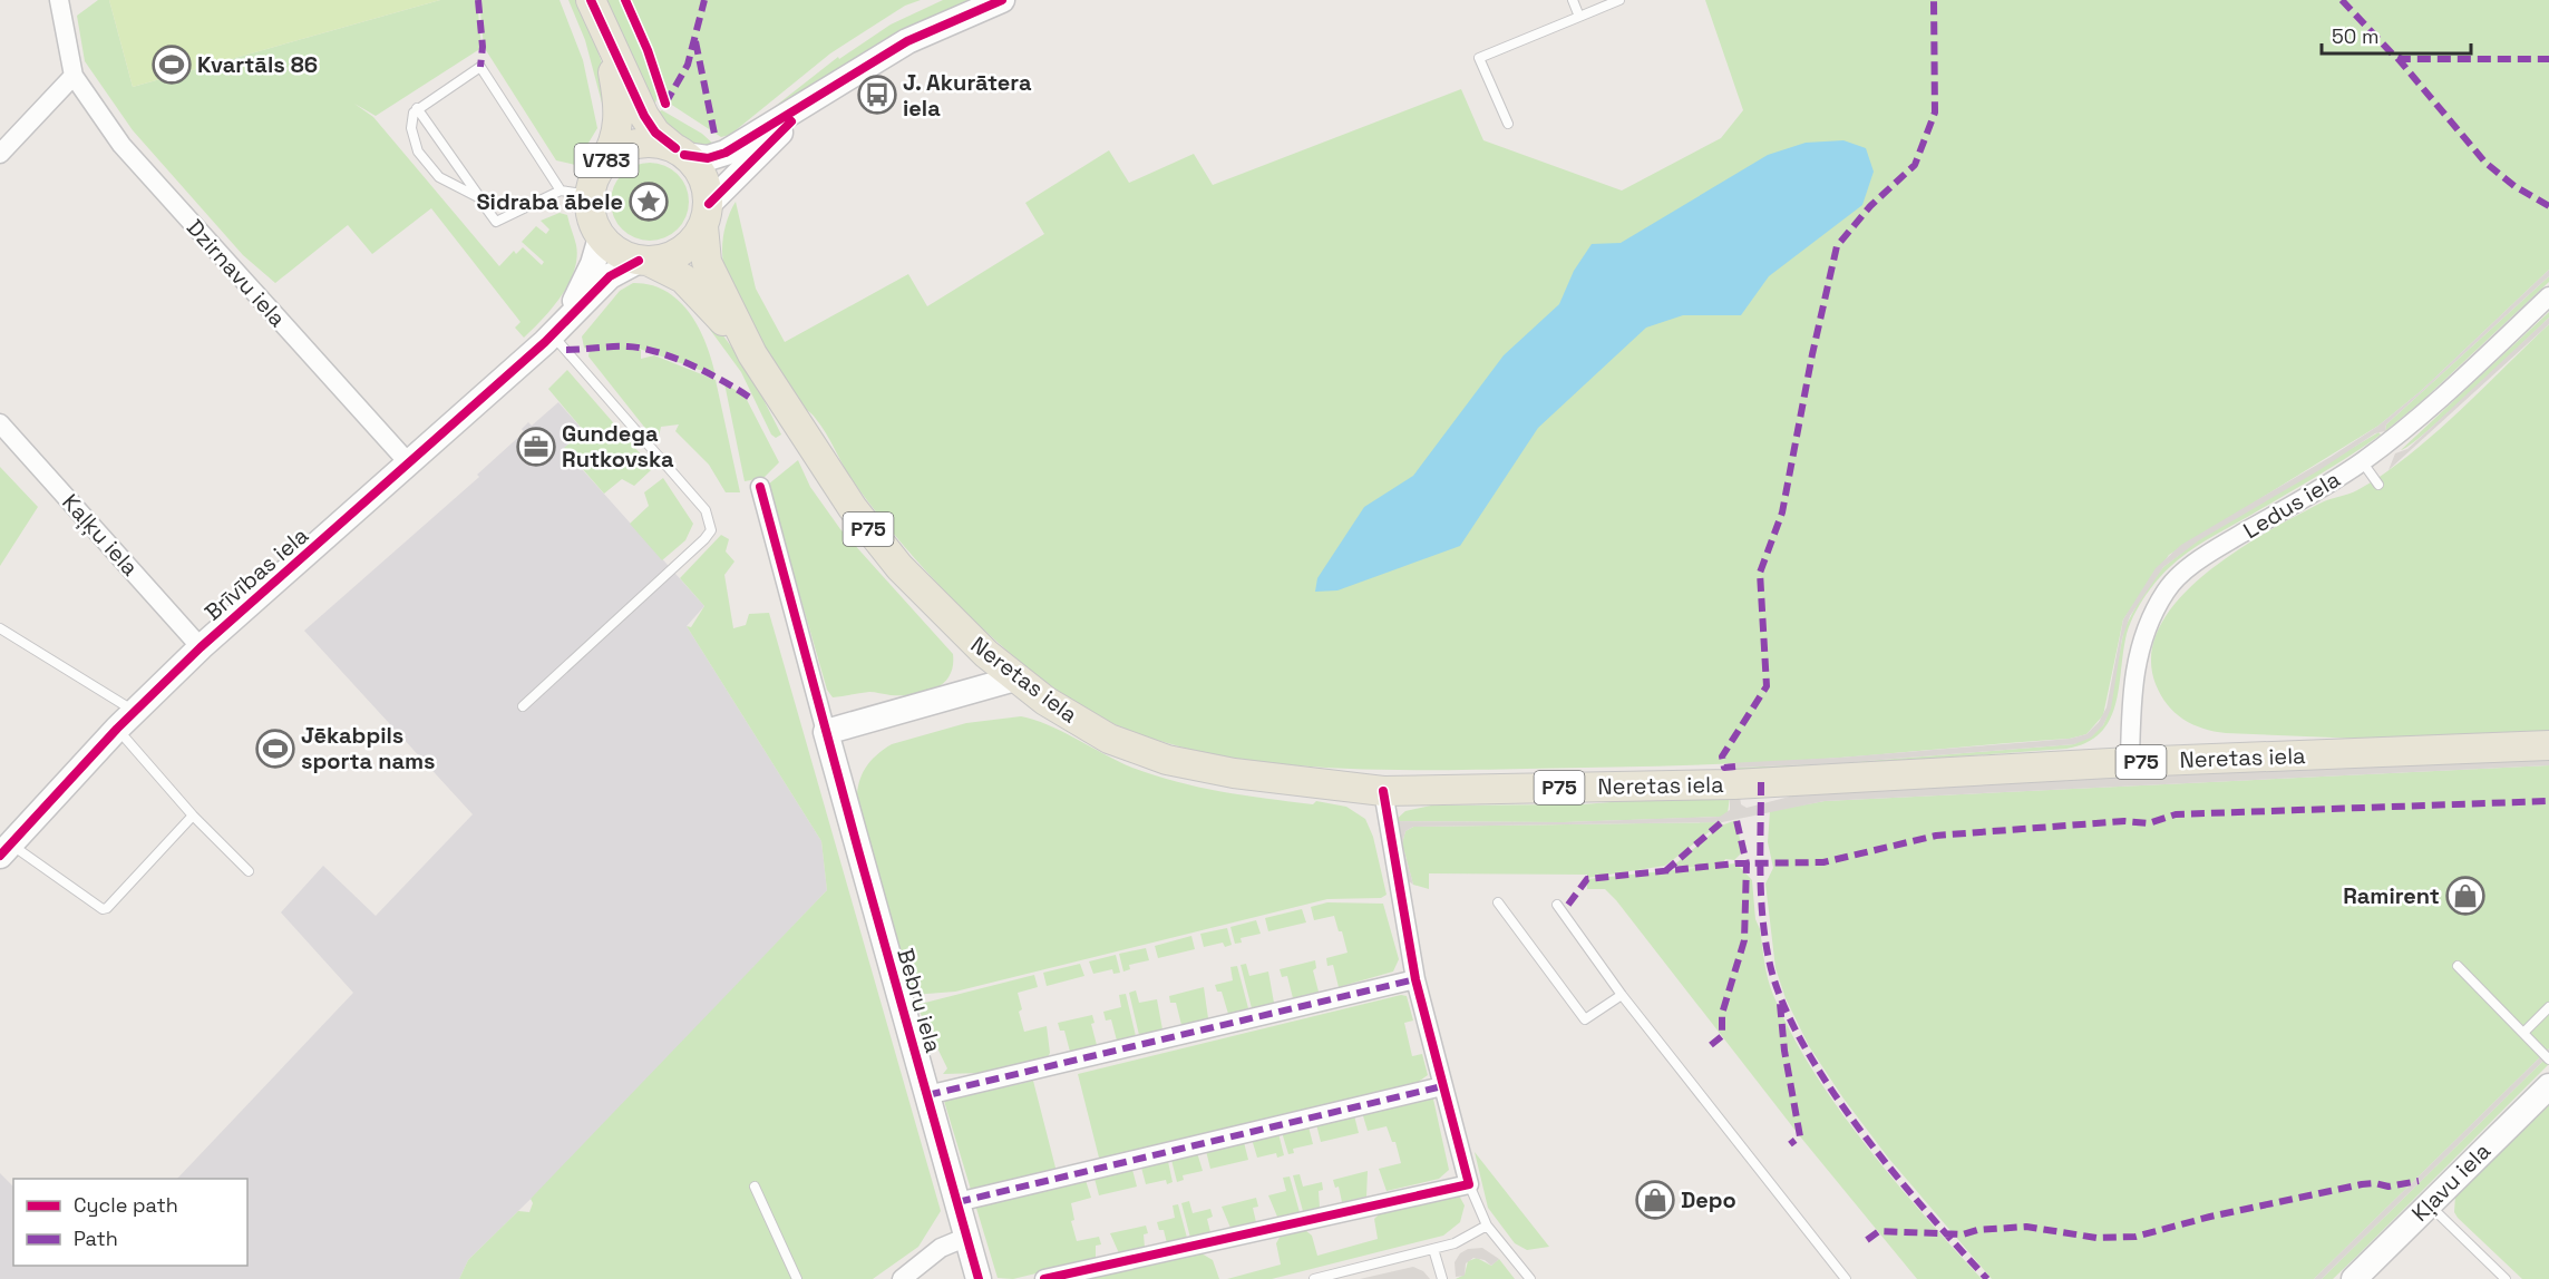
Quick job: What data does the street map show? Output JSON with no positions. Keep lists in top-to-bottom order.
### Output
{
  "streets": {
    "main road": [
      "V783",
      "P75",
      "Brīvības iela",
      "Neretas iela",
      "Bebru iela",
      "Kļavu iela"
    ],
    "street": ["Dzirnavu iela", "Ledus iela", "Kaļķu iela"]
  },
  "crossings": [
    ["V783", "P75"],
    ["Dzirnavu iela", "Brīvības iela"],
    ["Ledus iela", "Neretas iela"],
    ["P75", "Neretas iela"],
    ["Kaļķu iela", "Brīvības iela"]
  ],
  "places": {
    "sports": ["Kvartāls 86", "Jēkabpils sporta nams"],
    "bus stop": ["J. Akurātera iela"],
    "place": ["Sidraba ābele"],
    "office": ["Gundega Rutkovska"],
    "shop": ["Ramirent", "Depo"]
  },
  "legend": ["Cycle path", "Path"],
  "scale_bar": "50 m"
}
